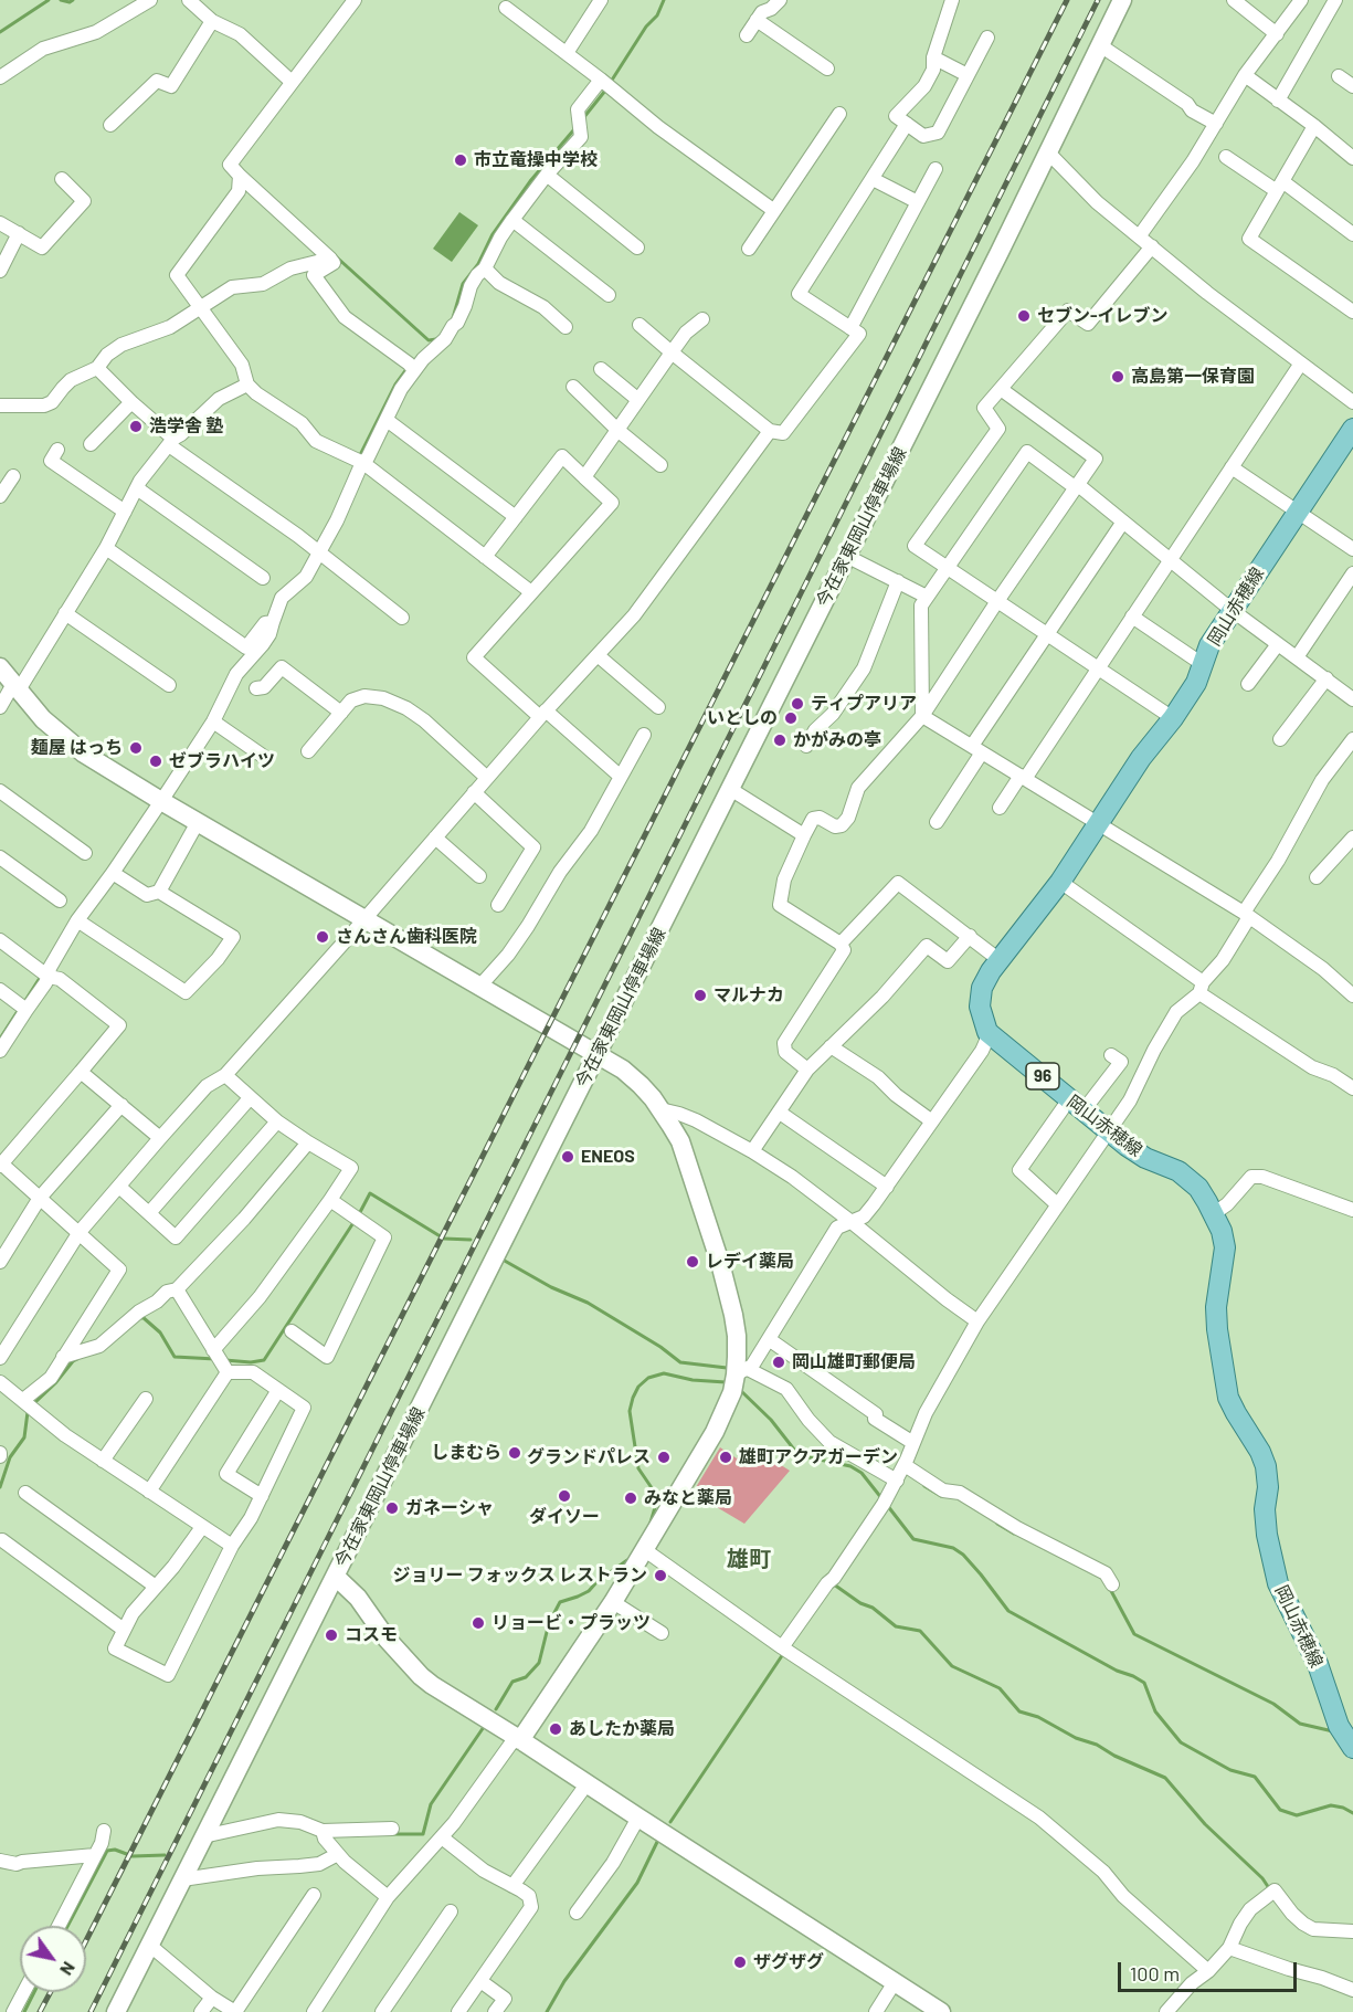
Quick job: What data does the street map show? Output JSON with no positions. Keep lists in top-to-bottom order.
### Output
{
  "streets": {
    "main road": ["岡山赤穂線", "96"],
    "street": ["今在家東岡山停車場線"]
  },
  "districts": ["雄町"],
  "places": [
    "市立竜操中学校",
    "セブン-イレブン",
    "高島第一保育園",
    "浩学舎 塾",
    "ティプアリア",
    "いとしの",
    "かがみの亭",
    "麺屋 はっち",
    "ゼブラハイツ",
    "さんさん歯科医院",
    "マルナカ",
    "ENEOS",
    "レデイ薬局",
    "岡山雄町郵便局",
    "しまむら",
    "グランドパレス",
    "雄町アクアガーデン",
    "ダイソー",
    "みなと薬局",
    "ガネーシャ",
    "ジョリー フォックス レストラン",
    "リョービ・プラッツ",
    "コスモ",
    "あしたか薬局",
    "ザグザグ"
  ],
  "scale_bar": "100 m",
  "north": "bottom right"
}
